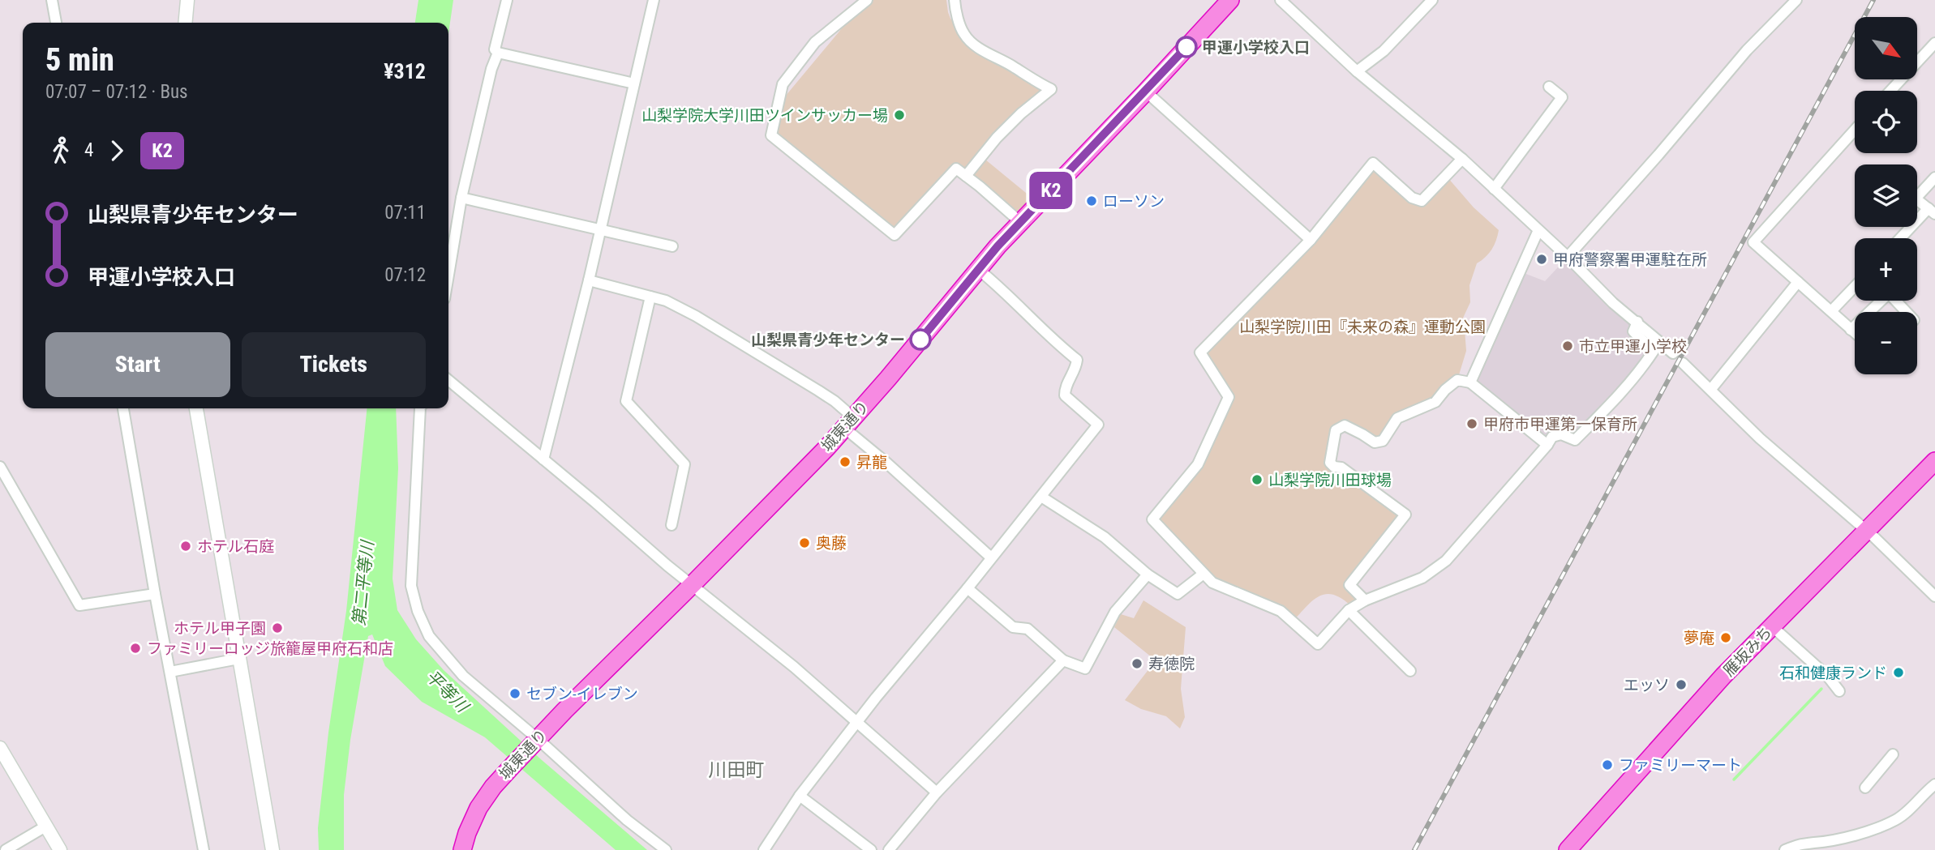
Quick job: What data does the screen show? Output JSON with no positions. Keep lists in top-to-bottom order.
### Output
{
  "streets": {
    "highway": ["城東通り", "雁坂みち"]
  },
  "districts": ["川田町"],
  "water": ["第二平等川", "平等川"],
  "parks": ["山梨学院川田『未来の森』運動公園"],
  "places": [
    "甲運小学校入口",
    "山梨学院大学川田ツインサッカー場",
    "ローソン",
    "甲府警察署甲運駐在所",
    "山梨県青少年センター",
    "市立甲運小学校",
    "甲府市甲運第一保育所",
    "昇龍",
    "山梨学院川田球場",
    "奥藤",
    "ホテル石庭",
    "ホテル甲子園",
    "夢庵",
    "ファミリーロッジ旅籠屋甲府石和店",
    "寿徳院",
    "石和健康ランド",
    "エッソ",
    "セブン-イレブン",
    "ファミリーマート"
  ],
  "lines": ["bus line K2"],
  "north": "bottom right",
  "page": {
    "on_map": "K2",
    "map_buttons": ["+", "−"],
    "heading": ["5 min", "07:07 – 07:12 · Bus", "¥312"],
    "legs": ["4", "K2"],
    "list": [
      {
        "name": "山梨県青少年センター",
        "value": "07:11"
      },
      {
        "name": "甲運小学校入口",
        "value": "07:12"
      }
    ],
    "buttons": ["Start", "Tickets"]
  }
}
